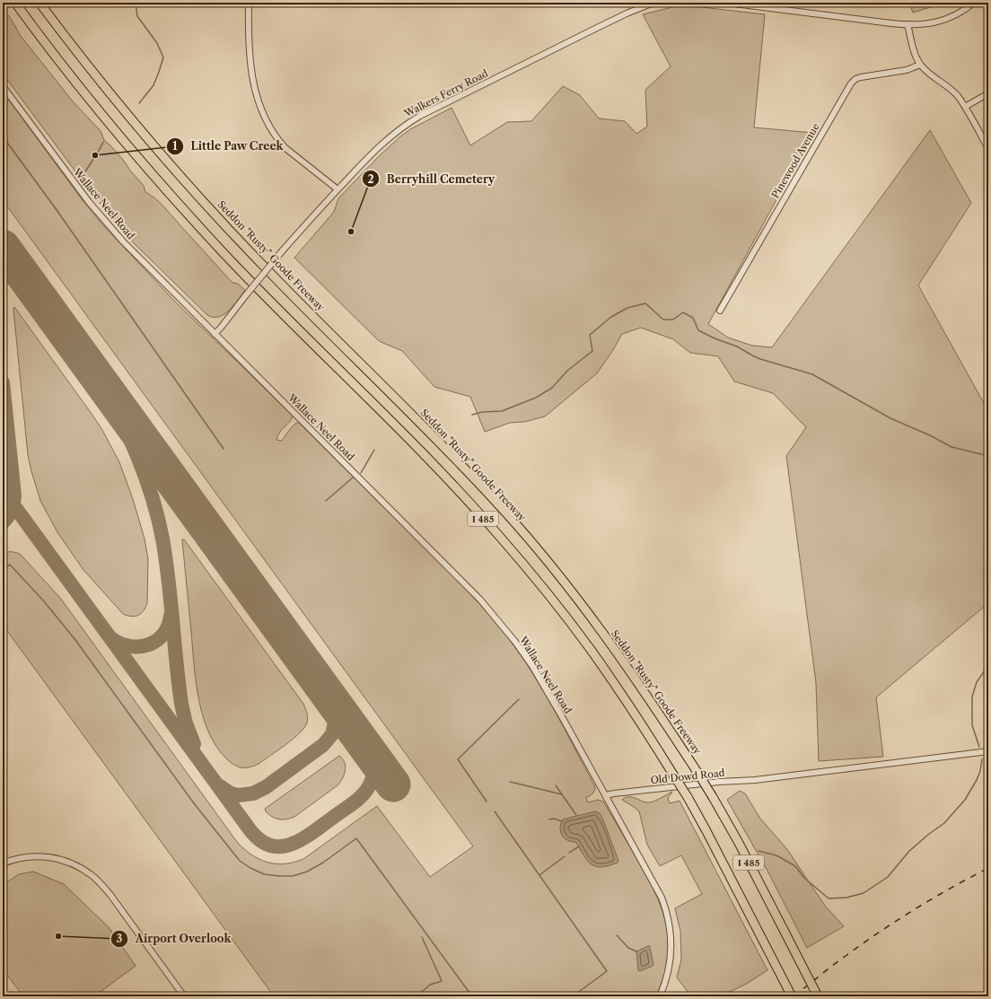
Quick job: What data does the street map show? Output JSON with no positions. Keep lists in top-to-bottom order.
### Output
{
  "streets": {
    "highway": ["Seddon \"Rusty\" Goode Freeway", "I 485"],
    "street": [
      "Walkers Ferry Road",
      "Pinewood Avenue",
      "Wallace Neel Road",
      "Old Dowd Road"
    ]
  },
  "crossings": [
    ["Walkers Ferry Road", "Wallace Neel Road"],
    ["Wallace Neel Road", "Old Dowd Road"]
  ],
  "places": ["Little Paw Creek", "Berryhill Cemetery", "Airport Overlook"]
}
